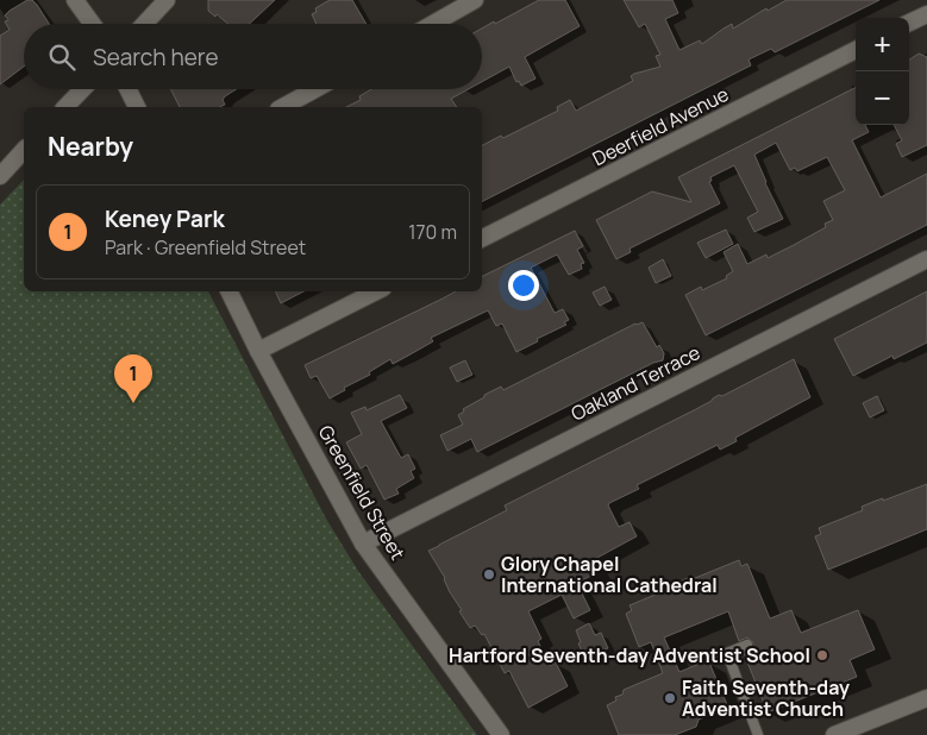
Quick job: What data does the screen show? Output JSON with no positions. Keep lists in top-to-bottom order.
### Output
{
  "streets": {
    "street": ["Deerfield Avenue", "Oakland Terrace", "Greenfield Street"]
  },
  "crossings": [
    ["Oakland Terrace", "Greenfield Street"]
  ],
  "places": ["Glory Chapel International Cathedral", "Hartford Seventh-day Adventist School", "Faith Seventh-day Adventist Church"],
  "page": {
    "map_buttons": ["+", "−"],
    "search": "Search here",
    "heading": "Nearby",
    "list": [
      {
        "mark": "1",
        "name": "Keney Park",
        "note": "Park · Greenfield Street",
        "value": "170 m"
      }
    ],
    "pins": "1"
  }
}
